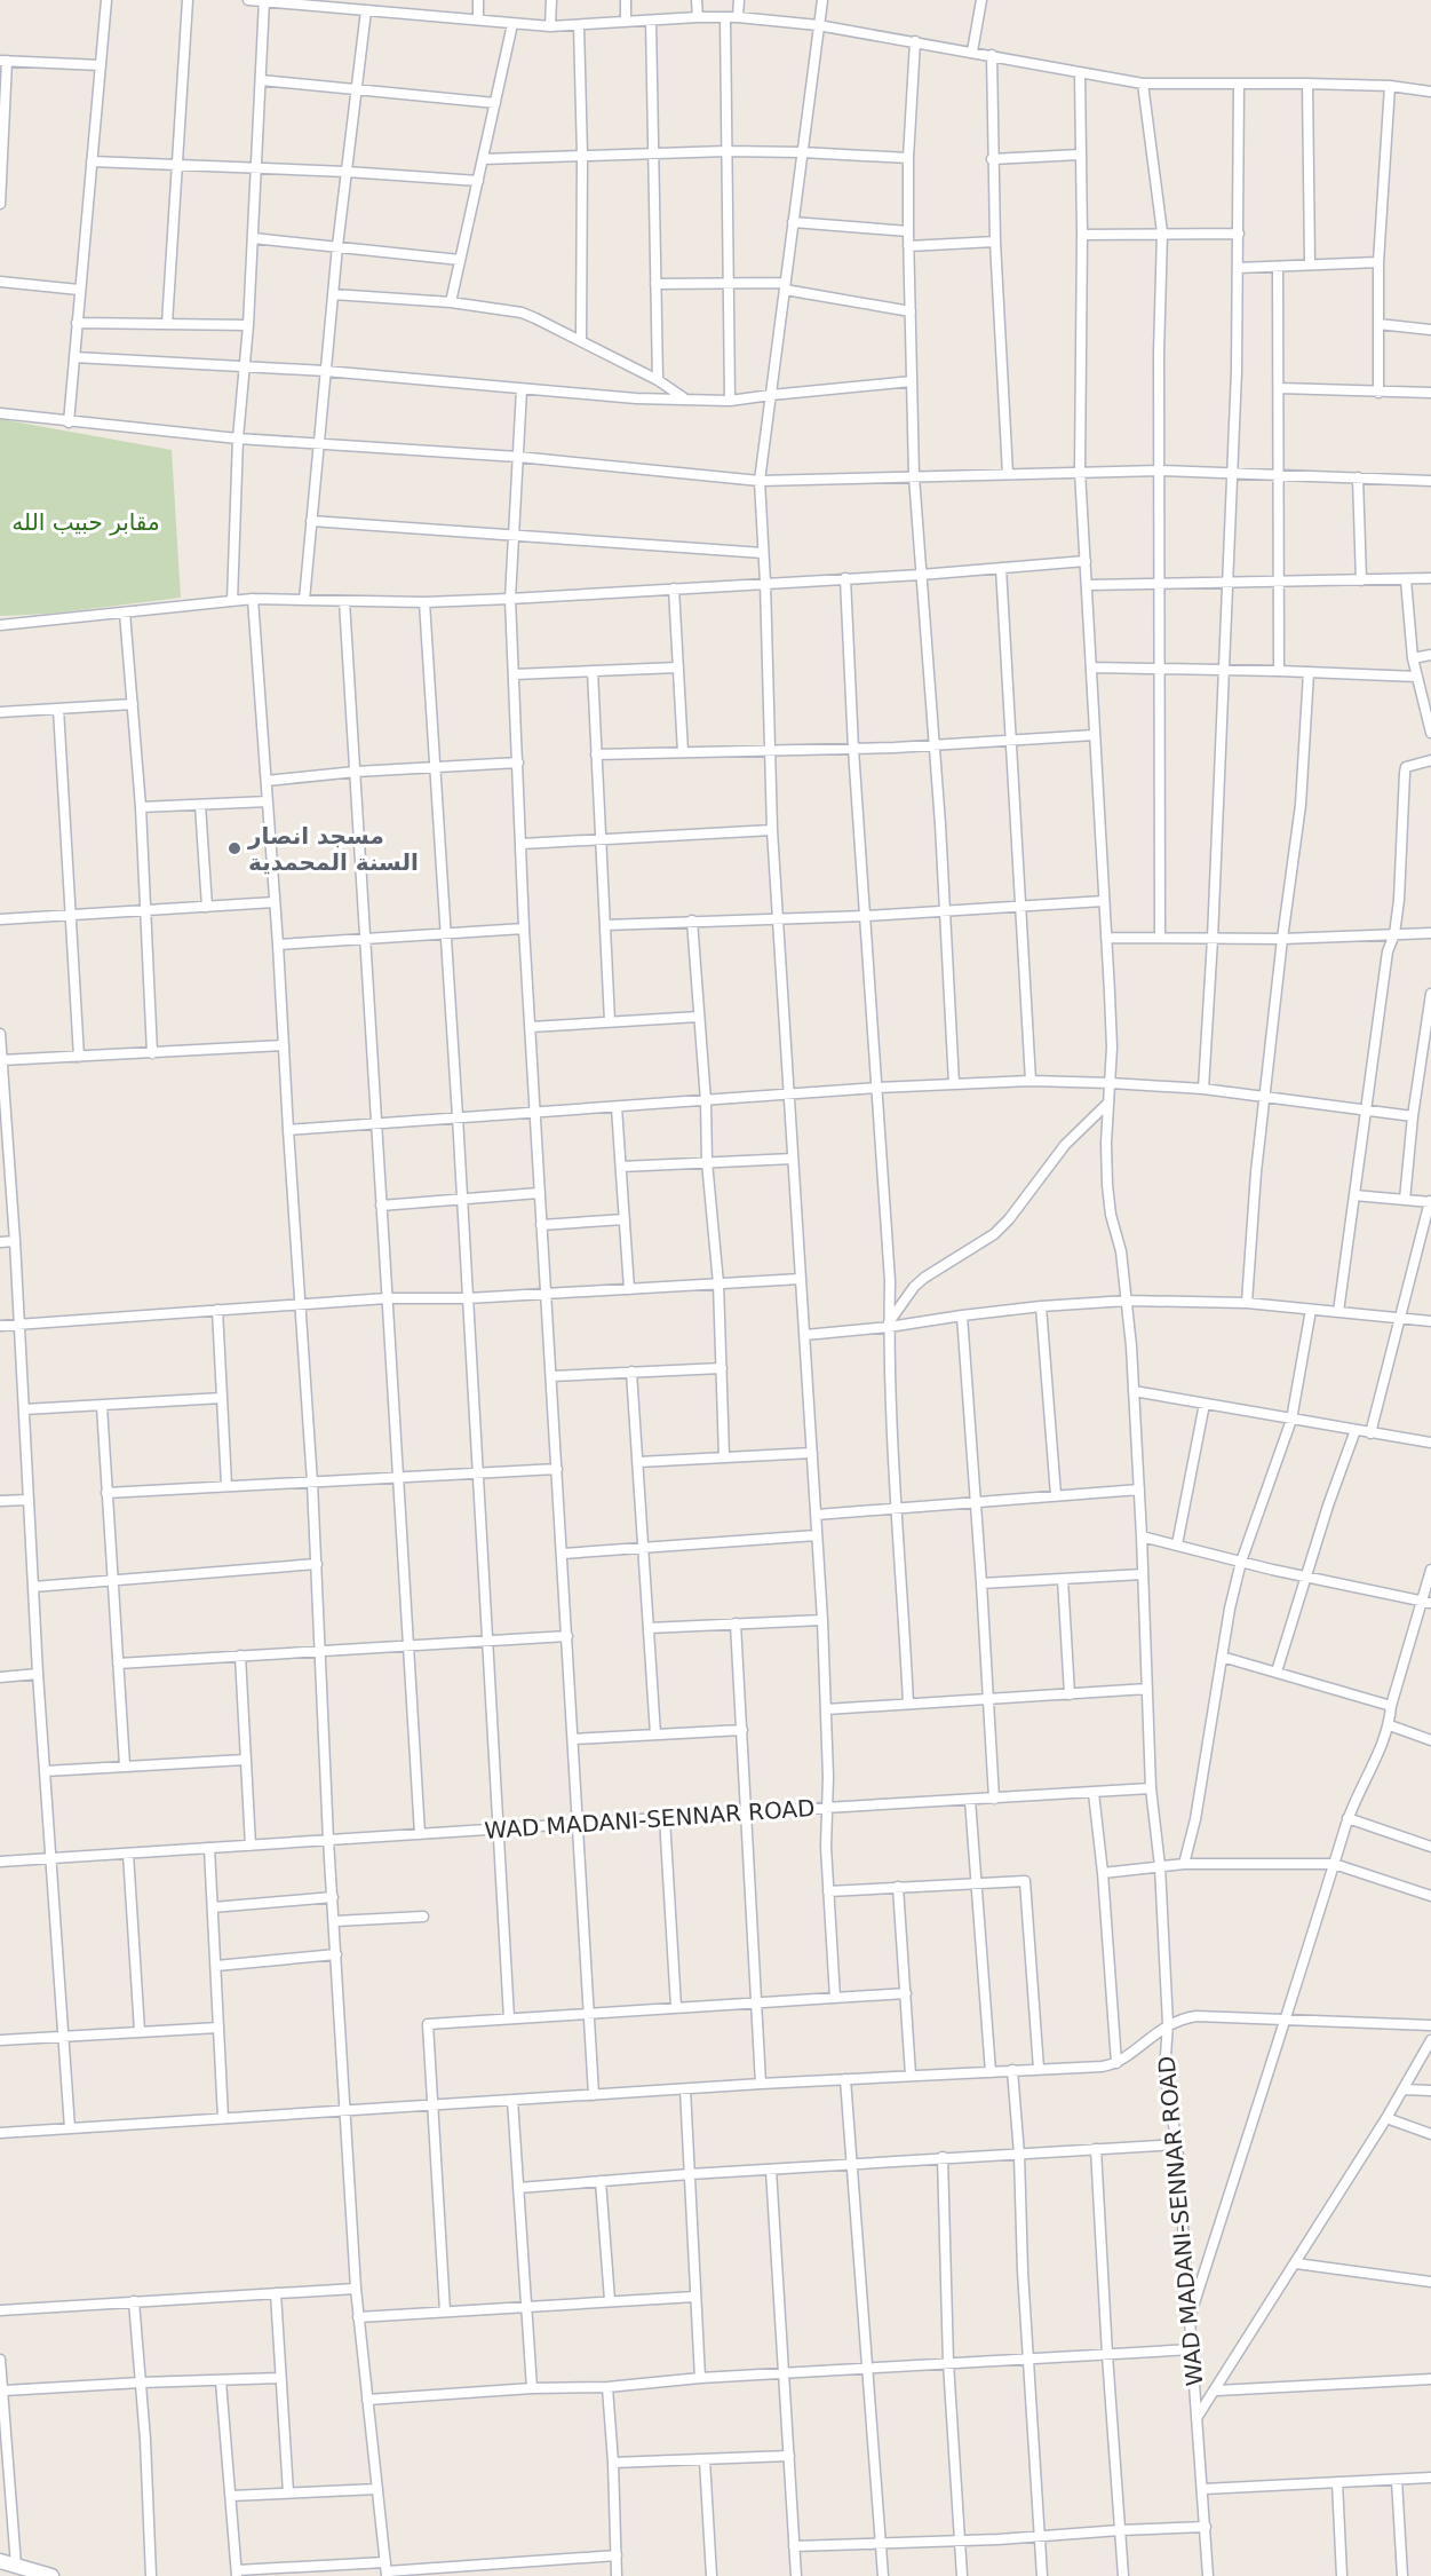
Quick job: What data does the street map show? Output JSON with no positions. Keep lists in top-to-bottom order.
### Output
{
  "streets": {
    "street": ["WAD MADANI-SENNAR ROAD"]
  },
  "parks": ["مقابر حبيب الله"],
  "places": ["مسجد انصار السنة المحمدية"]
}
